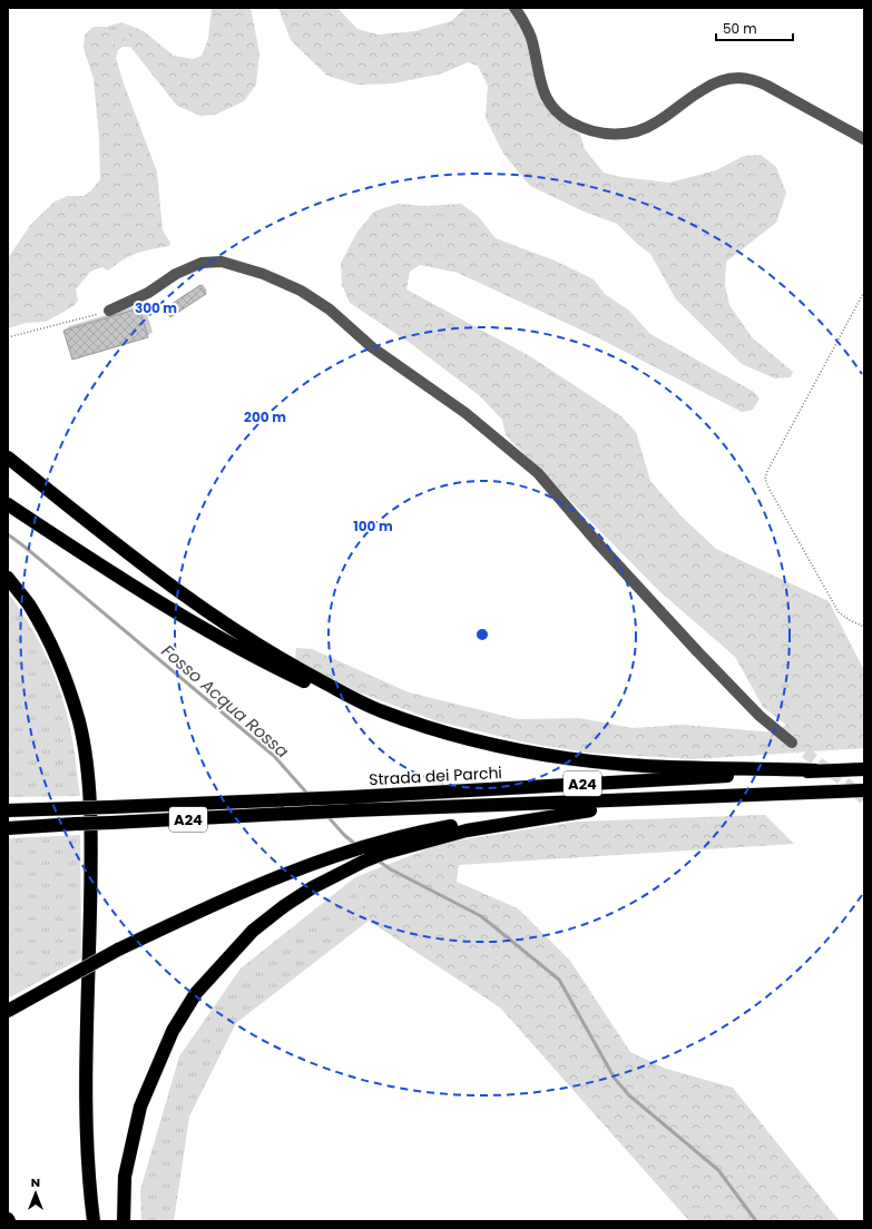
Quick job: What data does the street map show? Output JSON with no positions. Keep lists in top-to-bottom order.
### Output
{
  "streets": {
    "highway": ["Strada dei Parchi", "A24"]
  },
  "water": ["Fosso Acqua Rossa"],
  "scale_bar": "50 m",
  "north": "top",
  "rings": ["300 m", "200 m", "100 m"]
}
